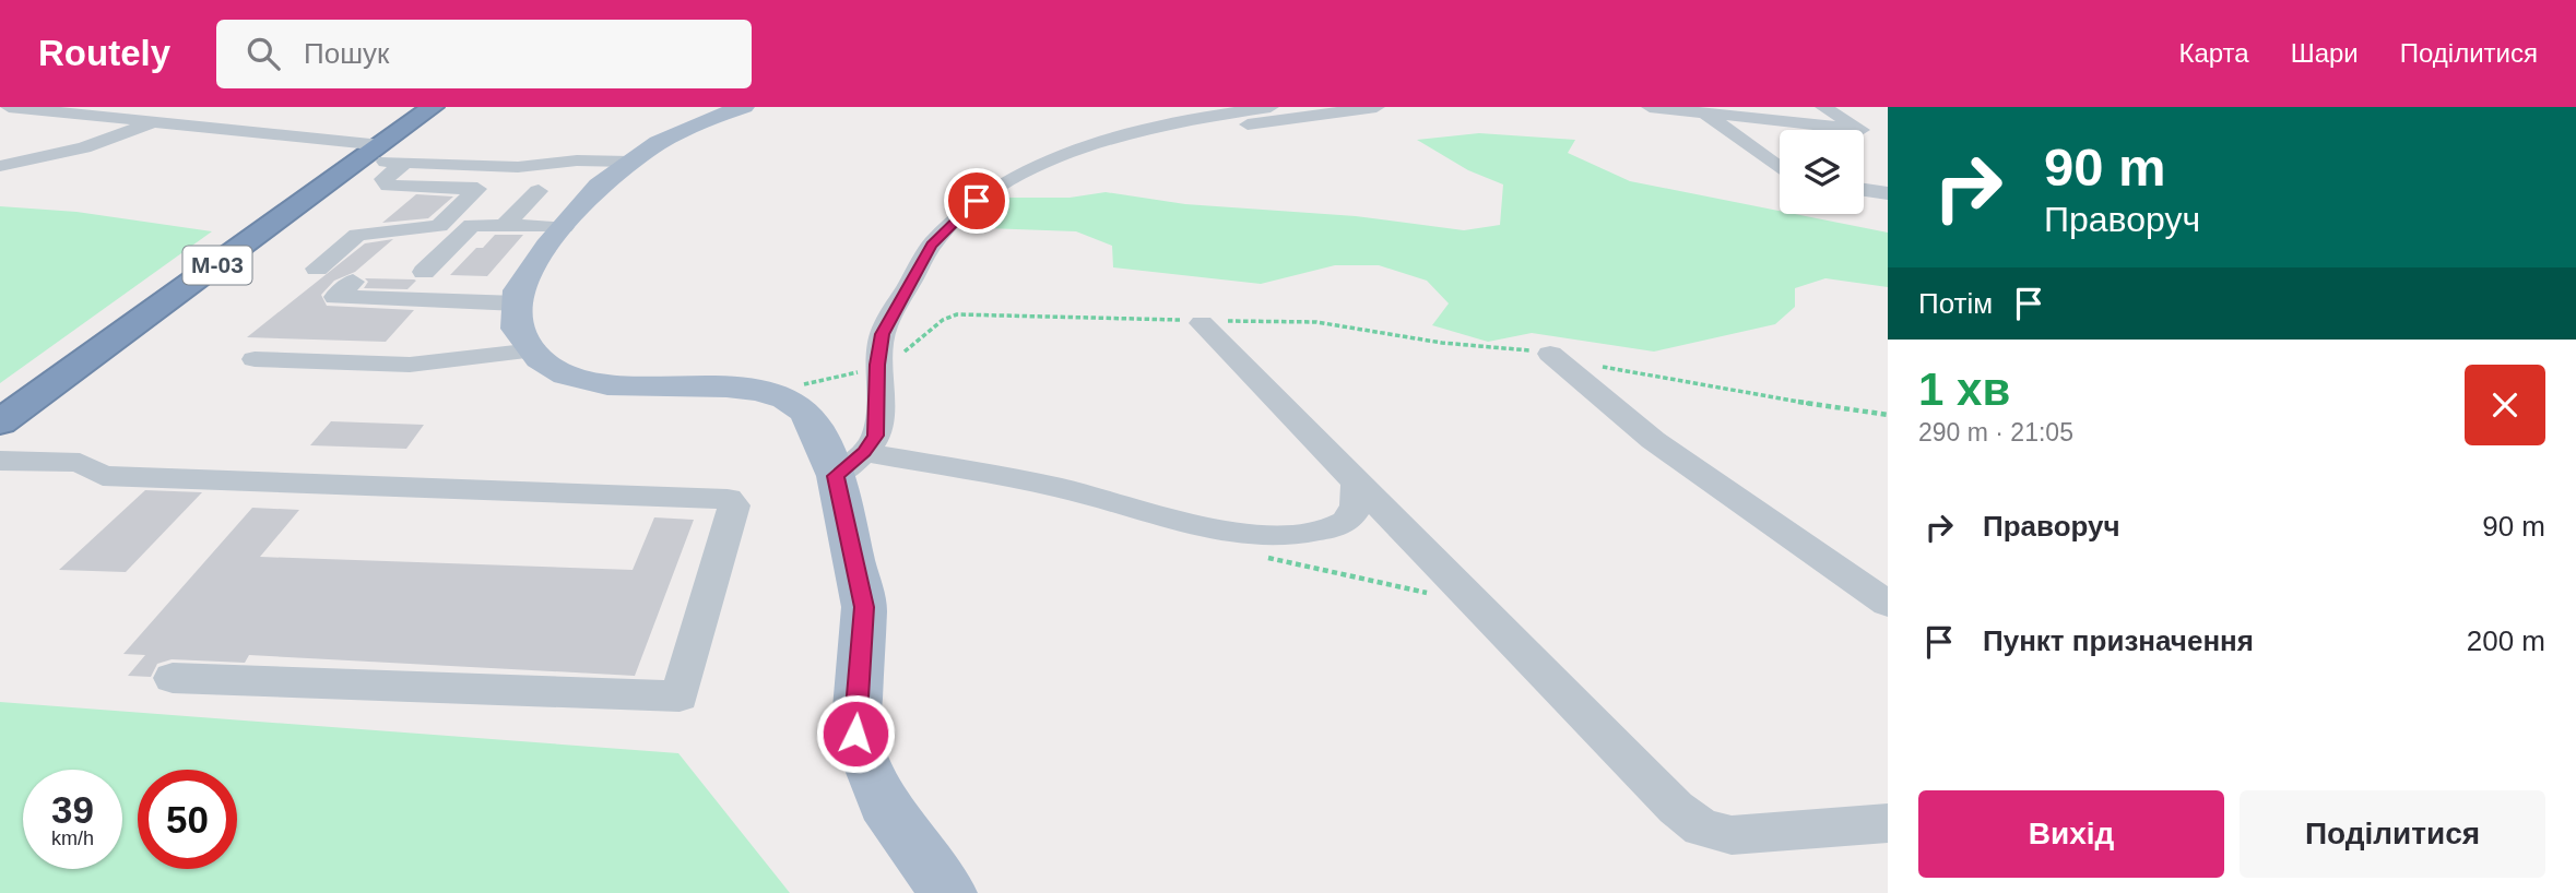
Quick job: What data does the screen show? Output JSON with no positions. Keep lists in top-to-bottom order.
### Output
{
  "streets": {
    "highway": ["М-03"]
  },
  "page": {
    "header": "Routely",
    "search": "Пошук",
    "nav": ["Карта", "Шари", "Поділитися"],
    "turn": ["90 m", "Праворуч"],
    "then": "Потім",
    "heading": ["1 хв", "290 m · 21:05"],
    "list": [
      {
        "name": "Праворуч",
        "value": "90 m"
      },
      {
        "name": "Пункт призначення",
        "value": "200 m"
      }
    ],
    "speed": "39 km/h",
    "limit": "50",
    "buttons": ["Вихід", "Поділитися"]
  }
}
